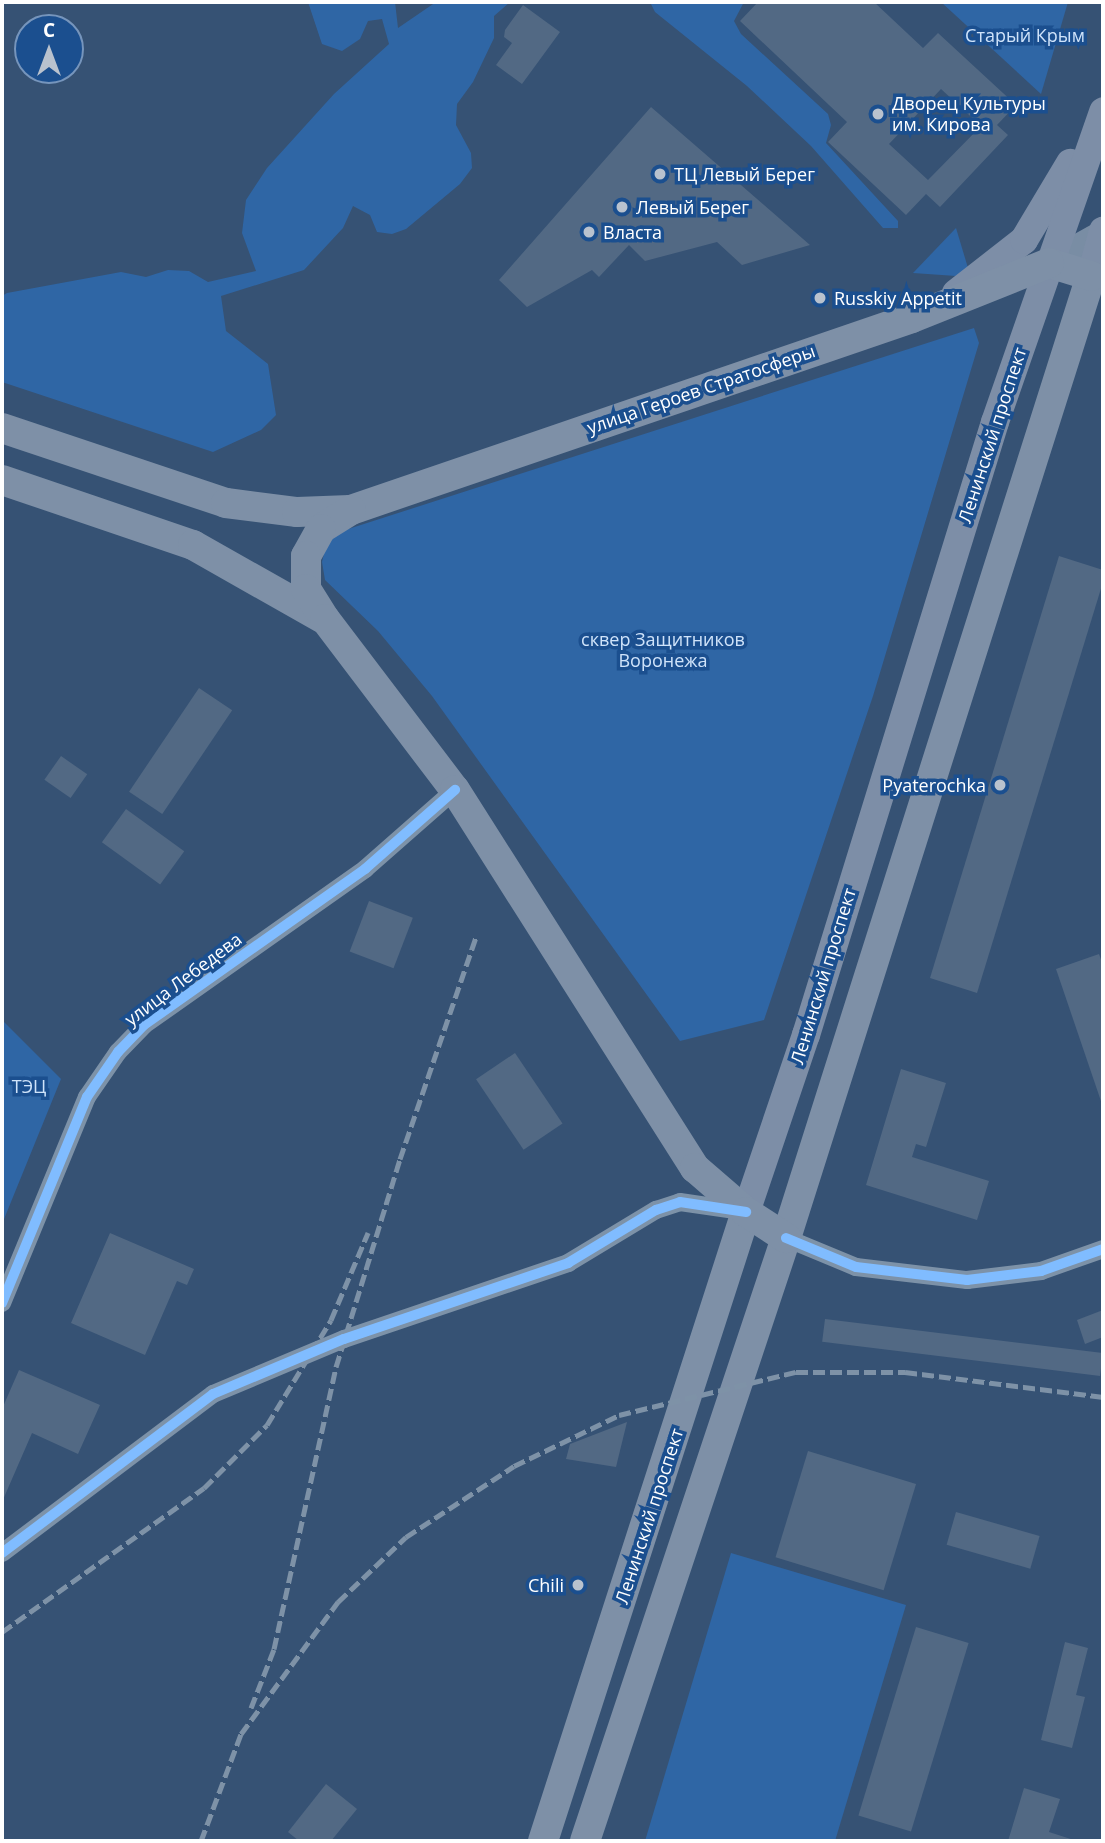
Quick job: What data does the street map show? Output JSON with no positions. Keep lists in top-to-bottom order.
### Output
{
  "streets": {
    "highway": ["улица Героев Стратосферы", "Ленинский проспект"],
    "street": ["улица Лебедева"]
  },
  "crossings": [
    ["улица Героев Стратосферы", "Ленинский проспект"]
  ],
  "parks": ["Старый Крым", "сквер Защитников Воронежа", "ТЭЦ"],
  "places": [
    "Дворец Культуры им. Кирова",
    "ТЦ Левый Берег",
    "Левый Берег",
    "Власта",
    "Russkiy Appetit",
    "Pyaterochka",
    "Chili"
  ],
  "north": "top"
}
